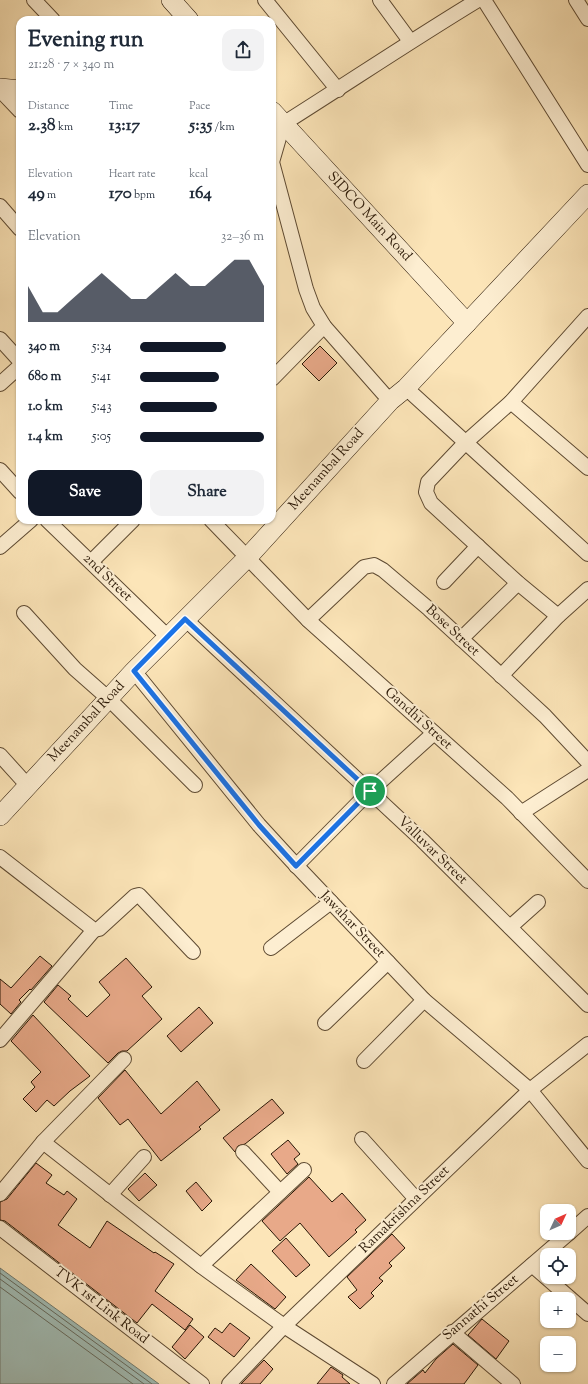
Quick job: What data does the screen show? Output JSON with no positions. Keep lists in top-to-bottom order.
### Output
{
  "streets": {
    "main road": ["SIDCO Main Road", "Meenambal Road"],
    "street": [
      "2nd Street",
      "Bose Street",
      "Gandhi Street",
      "Valluvar Street",
      "Jawahar Street",
      "Ramakrishna Street",
      "TVK 1st Link Road",
      "Sannathi Street"
    ]
  },
  "crossings": [
    ["SIDCO Main Road", "Meenambal Road"],
    ["Meenambal Road", "2nd Street"],
    ["Meenambal Road", "Gandhi Street"],
    ["Meenambal Road", "Valluvar Street"],
    ["Meenambal Road", "Jawahar Street"],
    ["Bose Street", "Gandhi Street"],
    ["Jawahar Street", "Ramakrishna Street"]
  ],
  "north": "top right",
  "page": {
    "heading": ["Evening run", "21:28 · 7 × 340 m"],
    "stats": [
      ["Distance", "2.38 km"],
      ["Time", "13:17"],
      ["Pace", "5:35 /km"],
      ["Elevation", "49 m"],
      ["Heart rate", "170 bpm"],
      ["kcal", "164"]
    ],
    "chart": ["Elevation", "32–36 m"],
    "list": [
      {
        "name": "340 m",
        "note": "5:34"
      },
      {
        "name": "680 m",
        "note": "5:41"
      },
      {
        "name": "1.0 km",
        "note": "5:43"
      },
      {
        "name": "1.4 km",
        "note": "5:05"
      }
    ],
    "buttons": ["Save", "Share"],
    "map_buttons": ["+", "−"]
  }
}
